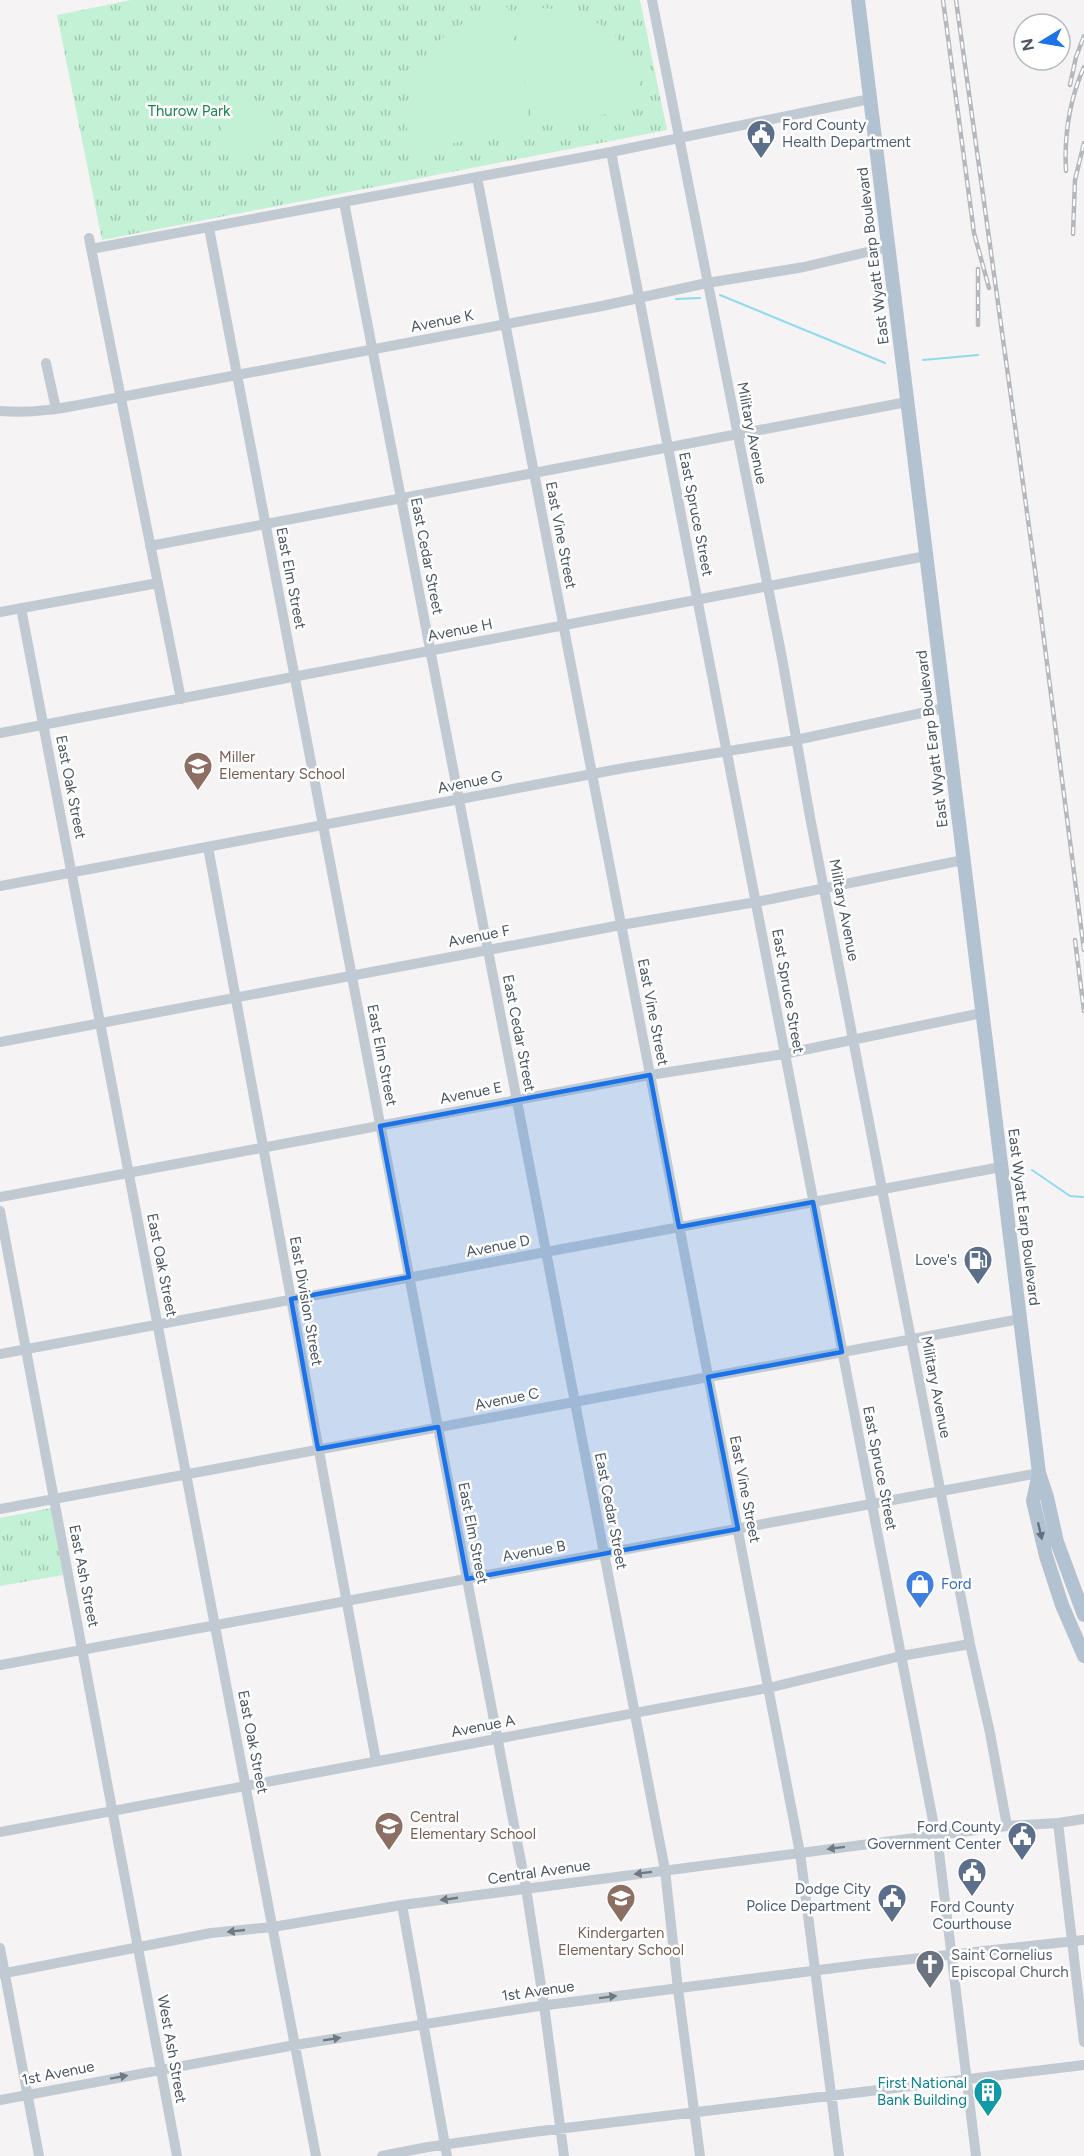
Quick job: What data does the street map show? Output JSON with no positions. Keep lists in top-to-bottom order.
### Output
{
  "streets": {
    "main road": ["East Wyatt Earp Boulevard"],
    "street": [
      "Avenue K",
      "Military Avenue",
      "East Spruce Street",
      "East Vine Street",
      "East Cedar Street",
      "East Elm Street",
      "Avenue H",
      "Avenue G",
      "East Oak Street",
      "Avenue F",
      "Avenue E",
      "Avenue D",
      "East Division Street",
      "Avenue C",
      "Avenue B",
      "East Ash Street",
      "Avenue A",
      "Central Avenue",
      "1st Avenue",
      "West Ash Street"
    ]
  },
  "crossings": [
    ["East Wyatt Earp Boulevard", "Avenue K"],
    ["East Wyatt Earp Boulevard", "Avenue H"],
    ["East Wyatt Earp Boulevard", "Avenue G"],
    ["East Wyatt Earp Boulevard", "Avenue F"],
    ["East Wyatt Earp Boulevard", "Avenue E"],
    ["East Wyatt Earp Boulevard", "Avenue D"],
    ["East Wyatt Earp Boulevard", "Avenue C"],
    ["East Wyatt Earp Boulevard", "Avenue B"],
    ["Avenue K", "Military Avenue"],
    ["Avenue K", "East Spruce Street"],
    ["Avenue K", "East Vine Street"],
    ["Avenue K", "East Cedar Street"],
    ["Avenue K", "East Elm Street"],
    ["Military Avenue", "Avenue H"],
    ["Military Avenue", "Avenue G"],
    ["Military Avenue", "Avenue F"],
    ["Military Avenue", "Avenue E"],
    ["Military Avenue", "Avenue D"],
    ["Military Avenue", "Avenue C"],
    ["Military Avenue", "Avenue B"],
    ["Military Avenue", "Avenue A"],
    ["Military Avenue", "Central Avenue"],
    ["East Spruce Street", "Avenue H"],
    ["East Spruce Street", "Avenue G"],
    ["East Spruce Street", "Avenue F"],
    ["East Spruce Street", "Avenue E"],
    ["East Spruce Street", "Avenue D"],
    ["East Spruce Street", "Avenue C"],
    ["East Spruce Street", "Avenue B"],
    ["East Spruce Street", "Avenue A"],
    ["East Spruce Street", "Central Avenue"],
    ["East Spruce Street", "1st Avenue"],
    ["East Vine Street", "Avenue H"],
    ["East Vine Street", "Avenue G"],
    ["East Vine Street", "Avenue F"],
    ["East Vine Street", "Avenue E"],
    ["East Vine Street", "Avenue D"],
    ["East Vine Street", "Avenue C"],
    ["East Vine Street", "Avenue B"],
    ["East Vine Street", "Avenue A"],
    ["East Vine Street", "Central Avenue"],
    ["East Vine Street", "1st Avenue"],
    ["East Cedar Street", "Avenue H"],
    ["East Cedar Street", "Avenue G"],
    ["East Cedar Street", "Avenue F"],
    ["East Cedar Street", "Avenue E"],
    ["East Cedar Street", "Avenue D"],
    ["East Cedar Street", "Avenue C"],
    ["East Cedar Street", "Avenue B"],
    ["East Cedar Street", "Avenue A"],
    ["East Cedar Street", "Central Avenue"],
    ["East Cedar Street", "1st Avenue"],
    ["East Elm Street", "Avenue H"],
    ["East Elm Street", "Avenue G"],
    ["East Elm Street", "Avenue F"],
    ["East Elm Street", "Avenue E"],
    ["East Elm Street", "Avenue D"],
    ["East Elm Street", "Avenue C"],
    ["East Elm Street", "Avenue B"],
    ["East Elm Street", "Avenue A"],
    ["East Elm Street", "Central Avenue"],
    ["East Elm Street", "1st Avenue"],
    ["Avenue H", "East Oak Street"],
    ["Avenue G", "East Oak Street"],
    ["Avenue G", "East Division Street"],
    ["East Oak Street", "Avenue F"],
    ["East Oak Street", "Avenue E"],
    ["East Oak Street", "Avenue D"],
    ["East Oak Street", "Avenue C"],
    ["East Oak Street", "Avenue B"],
    ["East Oak Street", "Avenue A"],
    ["East Oak Street", "Central Avenue"],
    ["East Oak Street", "1st Avenue"],
    ["Avenue F", "East Division Street"],
    ["Avenue E", "East Division Street"],
    ["Avenue D", "East Division Street"],
    ["Avenue D", "East Ash Street"],
    ["East Division Street", "Avenue C"],
    ["East Division Street", "Avenue B"],
    ["East Division Street", "Avenue A"],
    ["Avenue C", "East Ash Street"],
    ["Avenue B", "East Ash Street"],
    ["East Ash Street", "Avenue A"],
    ["East Ash Street", "Central Avenue"],
    ["East Ash Street", "West Ash Street"],
    ["Central Avenue", "West Ash Street"],
    ["1st Avenue", "West Ash Street"]
  ],
  "one_way": ["Central Avenue", "1st Avenue"],
  "parks": ["Thurow Park"],
  "places": {
    "public building": [
      "Ford County Health Department",
      "Ford County Government Center",
      "Ford County Courthouse",
      "Dodge City Police Department"
    ],
    "school or university": ["Miller Elementary School", "Central Elementary School", "Kindergarten Elementary School"],
    "fuel station": ["Love's"],
    "shop": ["Ford"],
    "church": ["Saint Cornelius Episcopal Church"],
    "building": ["First National Bank Building"]
  },
  "north": "left"
}
